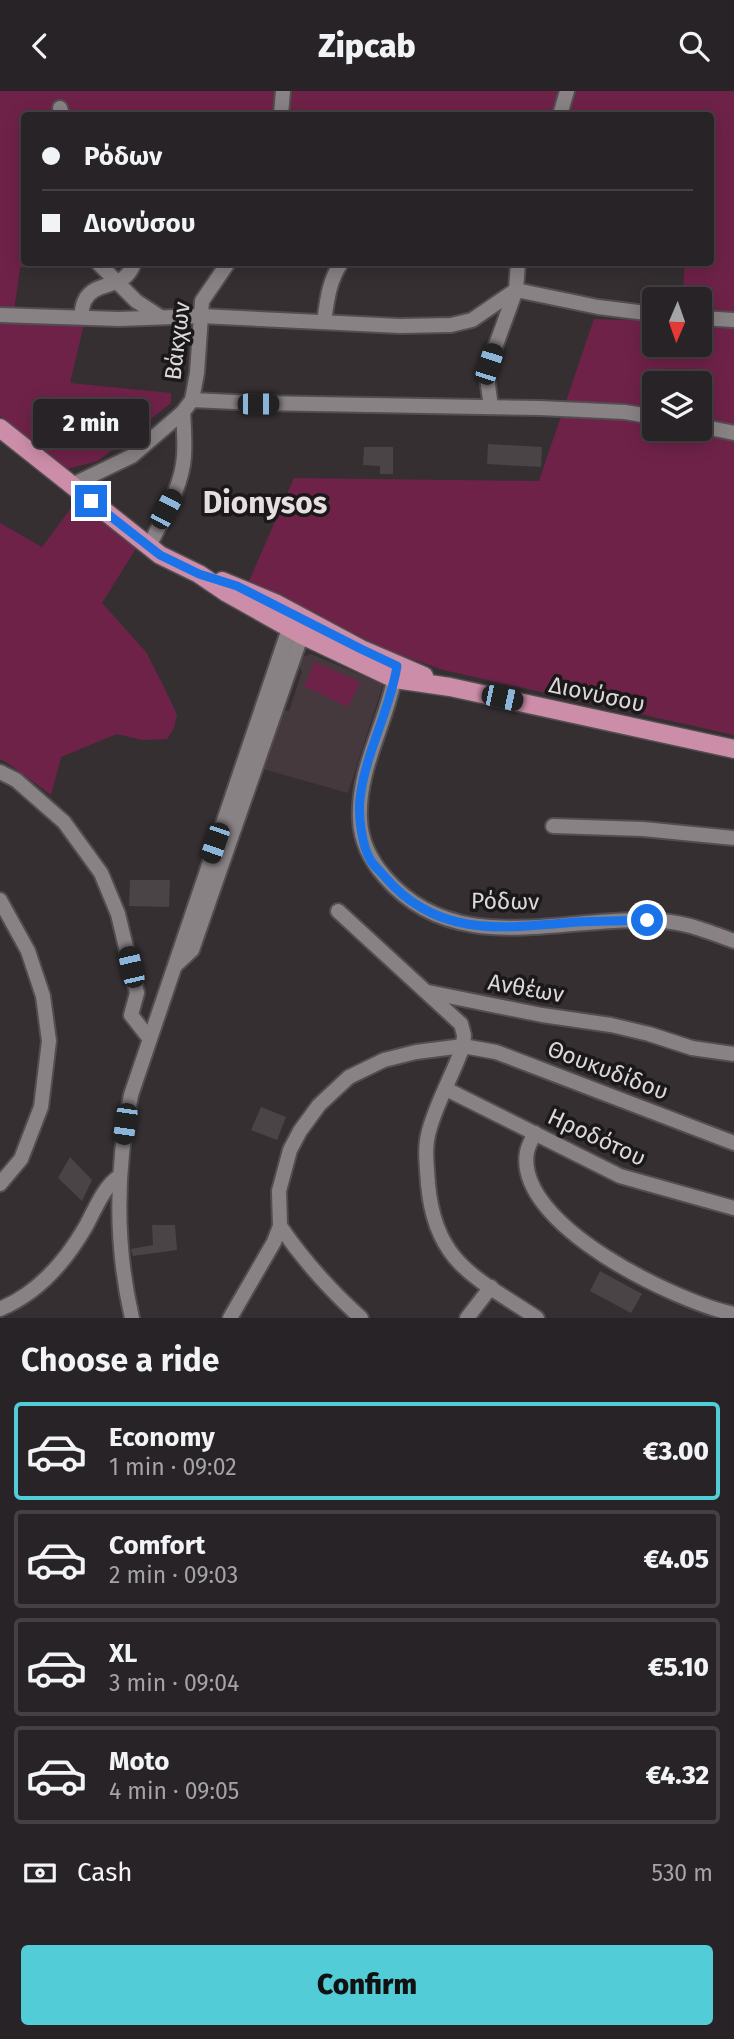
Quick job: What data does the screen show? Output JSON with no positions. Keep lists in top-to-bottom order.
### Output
{
  "streets": {
    "main road": ["Διονύσου"],
    "street": [
      "Βάκχων",
      "Ρόδων",
      "Ανθέων",
      "Θουκυδίδου",
      "Ηροδότου"
    ]
  },
  "crossings": [
    ["Βάκχων", "Διονύσου"],
    ["Διονύσου", "Ρόδων"]
  ],
  "districts": ["Dionysos"],
  "north": "bottom",
  "page": {
    "header": "Zipcab",
    "banner": ["Ρόδων", "Διονύσου"],
    "bubble": "2 min",
    "heading": "Choose a ride",
    "list": [
      {
        "name": "Economy",
        "note": "1 min · 09:02",
        "value": "€3.00"
      },
      {
        "name": "Comfort",
        "note": "2 min · 09:03",
        "value": "€4.05"
      },
      {
        "name": "XL",
        "note": "3 min · 09:04",
        "value": "€5.10"
      },
      {
        "name": "Moto",
        "note": "4 min · 09:05",
        "value": "€4.32"
      }
    ],
    "pay": ["Cash", "530 m"],
    "buttons": "Confirm"
  }
}
